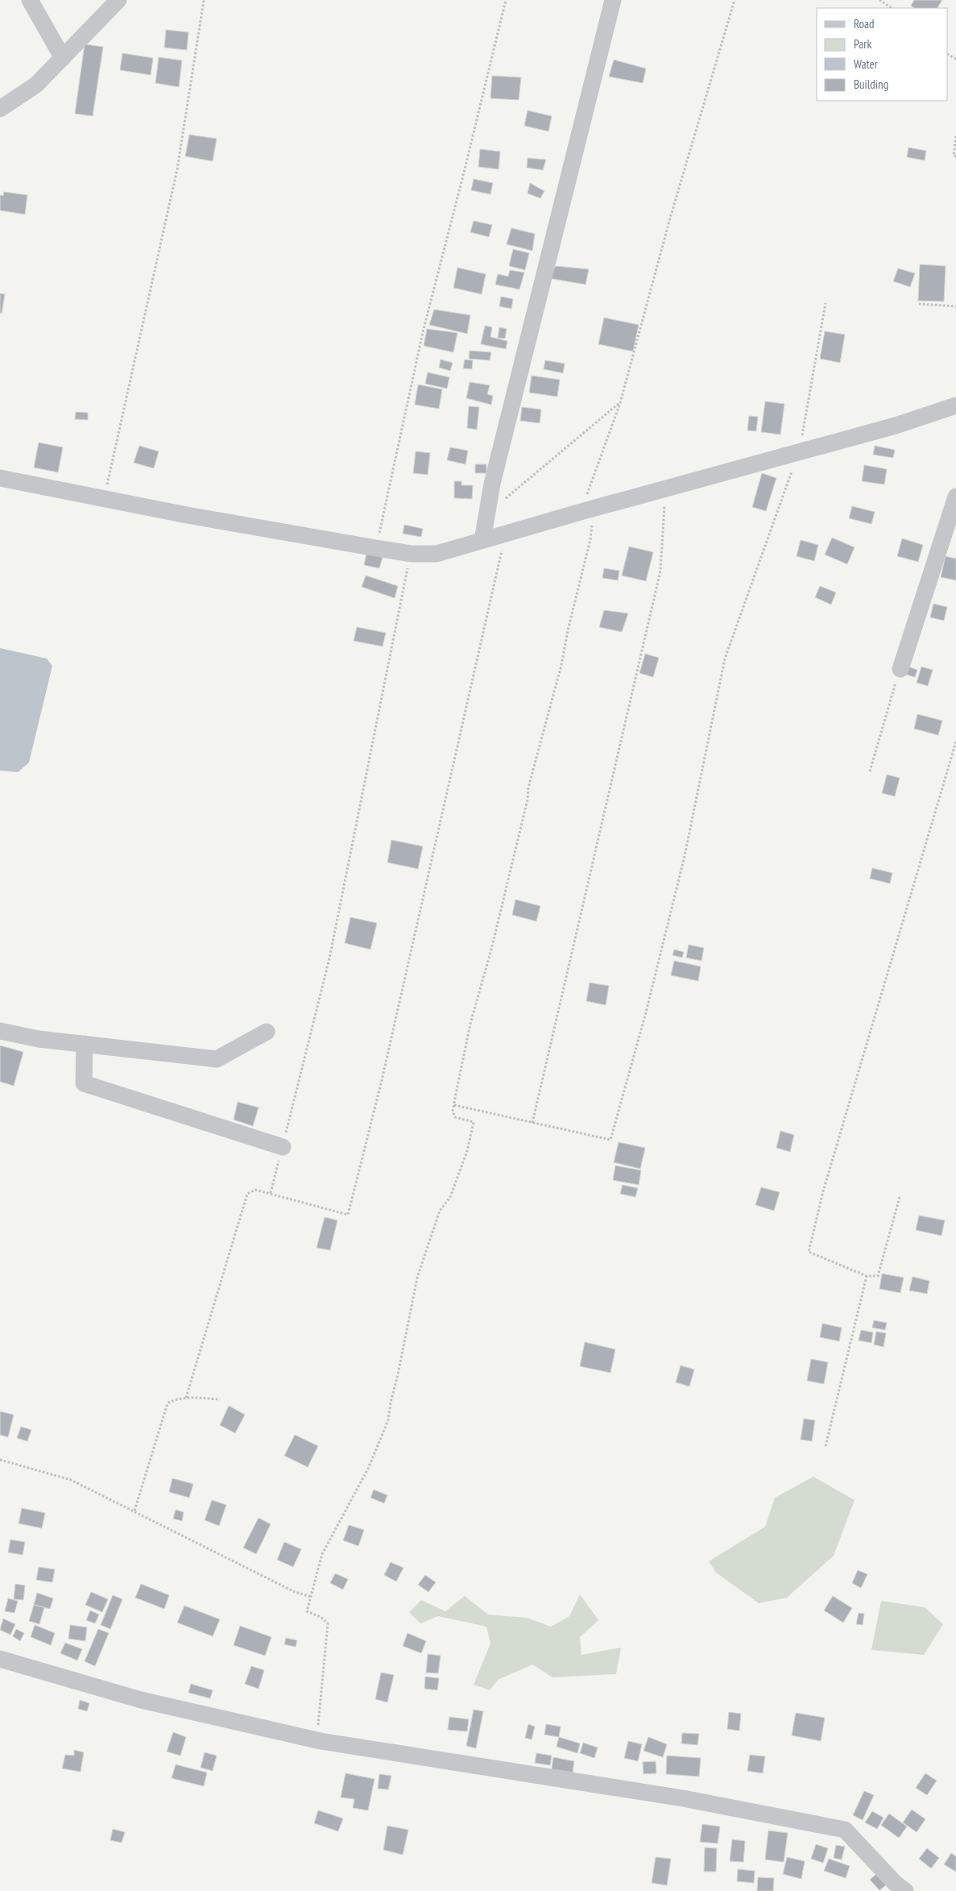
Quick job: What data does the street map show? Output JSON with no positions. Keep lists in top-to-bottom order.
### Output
{
  "legend": [
    "Road",
    "Park",
    "Water",
    "Building"
  ]
}
